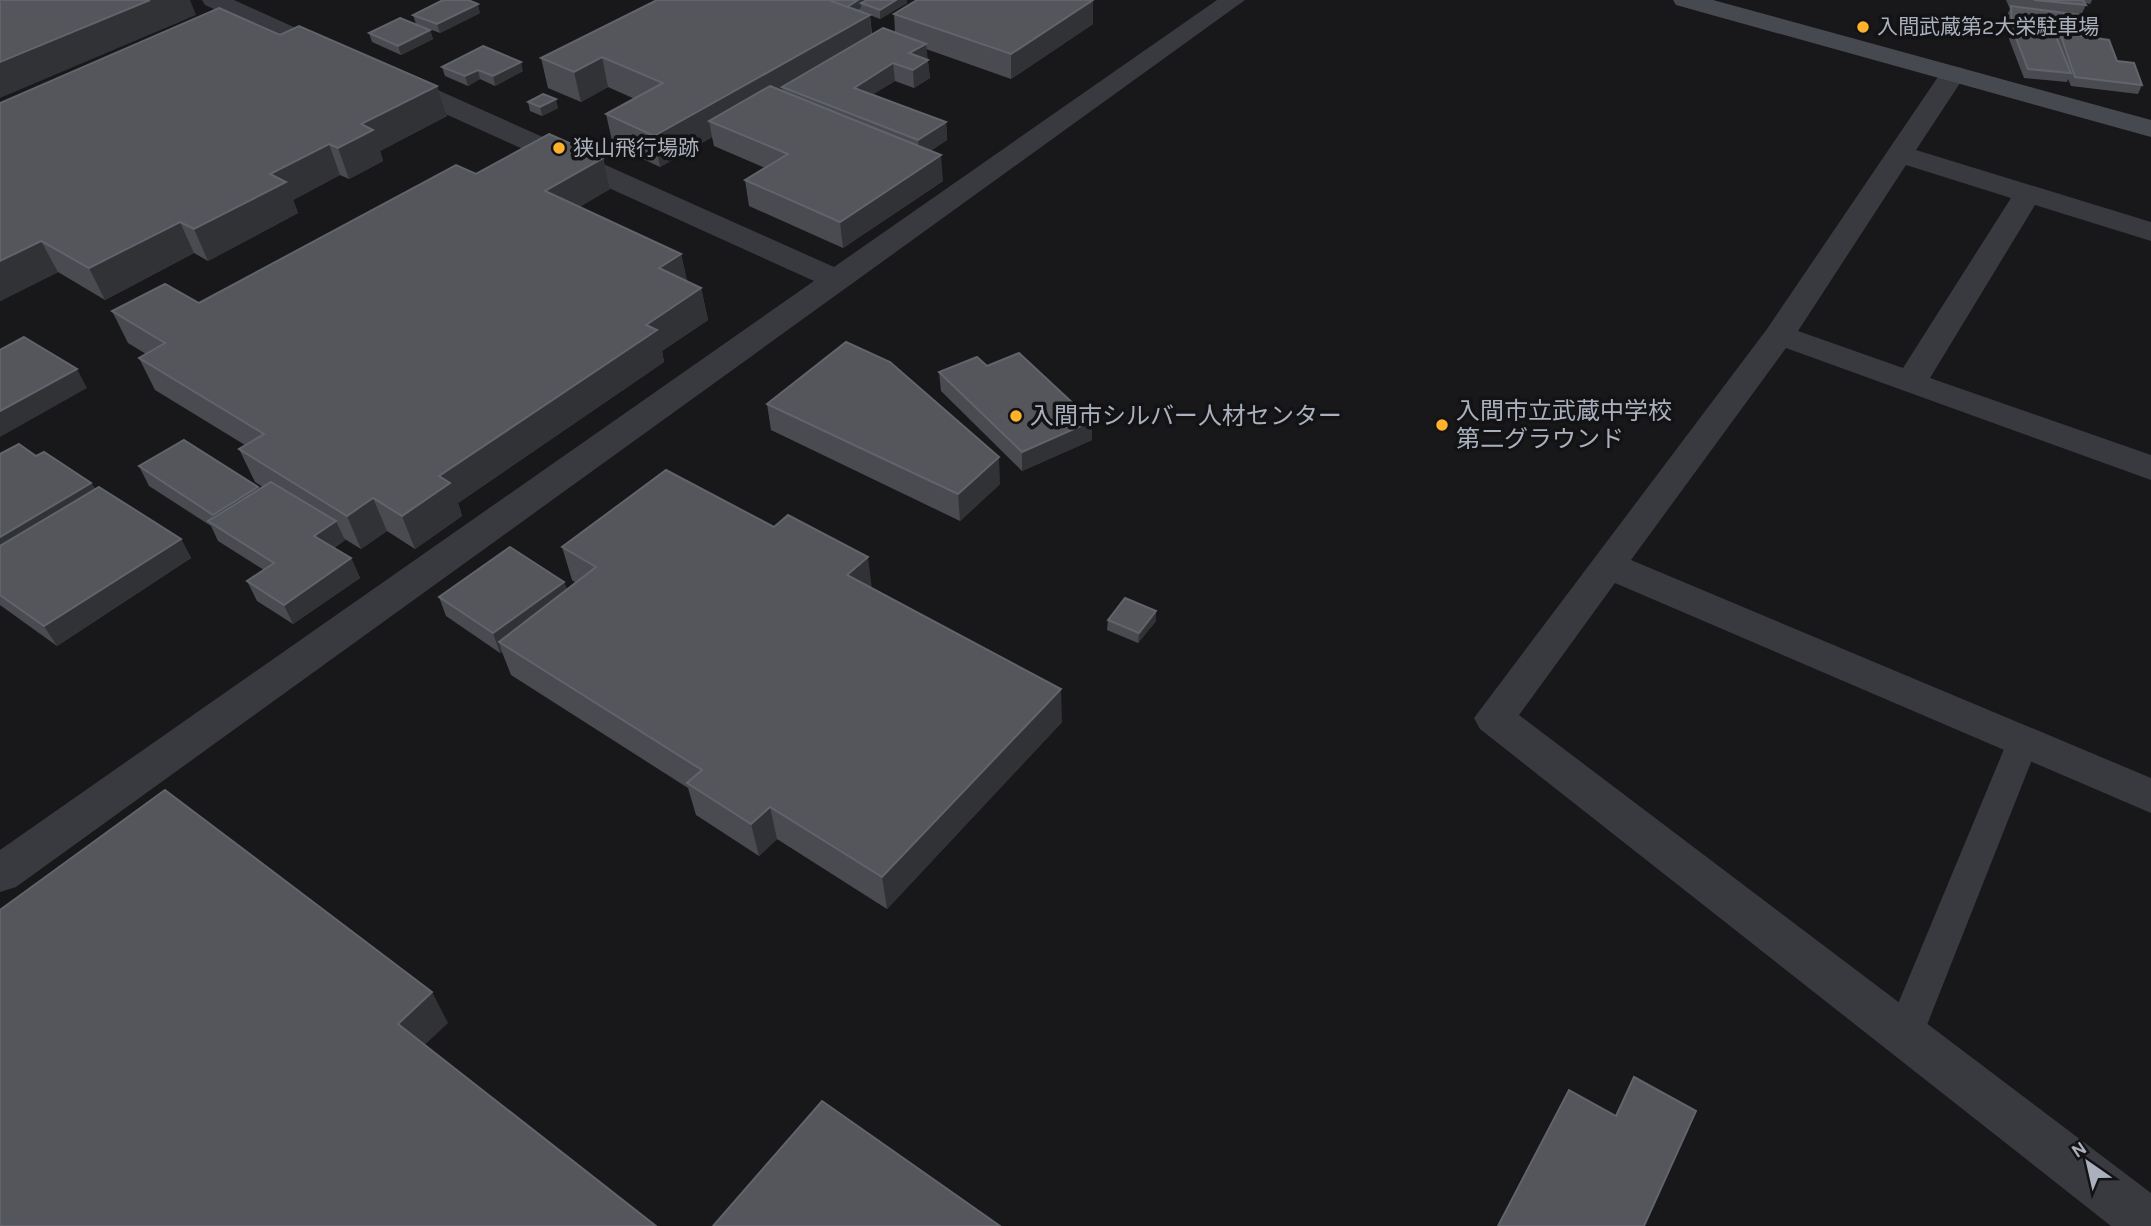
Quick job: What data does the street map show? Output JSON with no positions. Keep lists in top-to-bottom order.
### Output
{
  "places": [
    "入間武蔵第2大栄駐車場",
    "狭山飛行場跡",
    "入間市シルバー人材センター",
    "入間市立武蔵中学校 第二グラウンド"
  ],
  "north": "top left"
}
